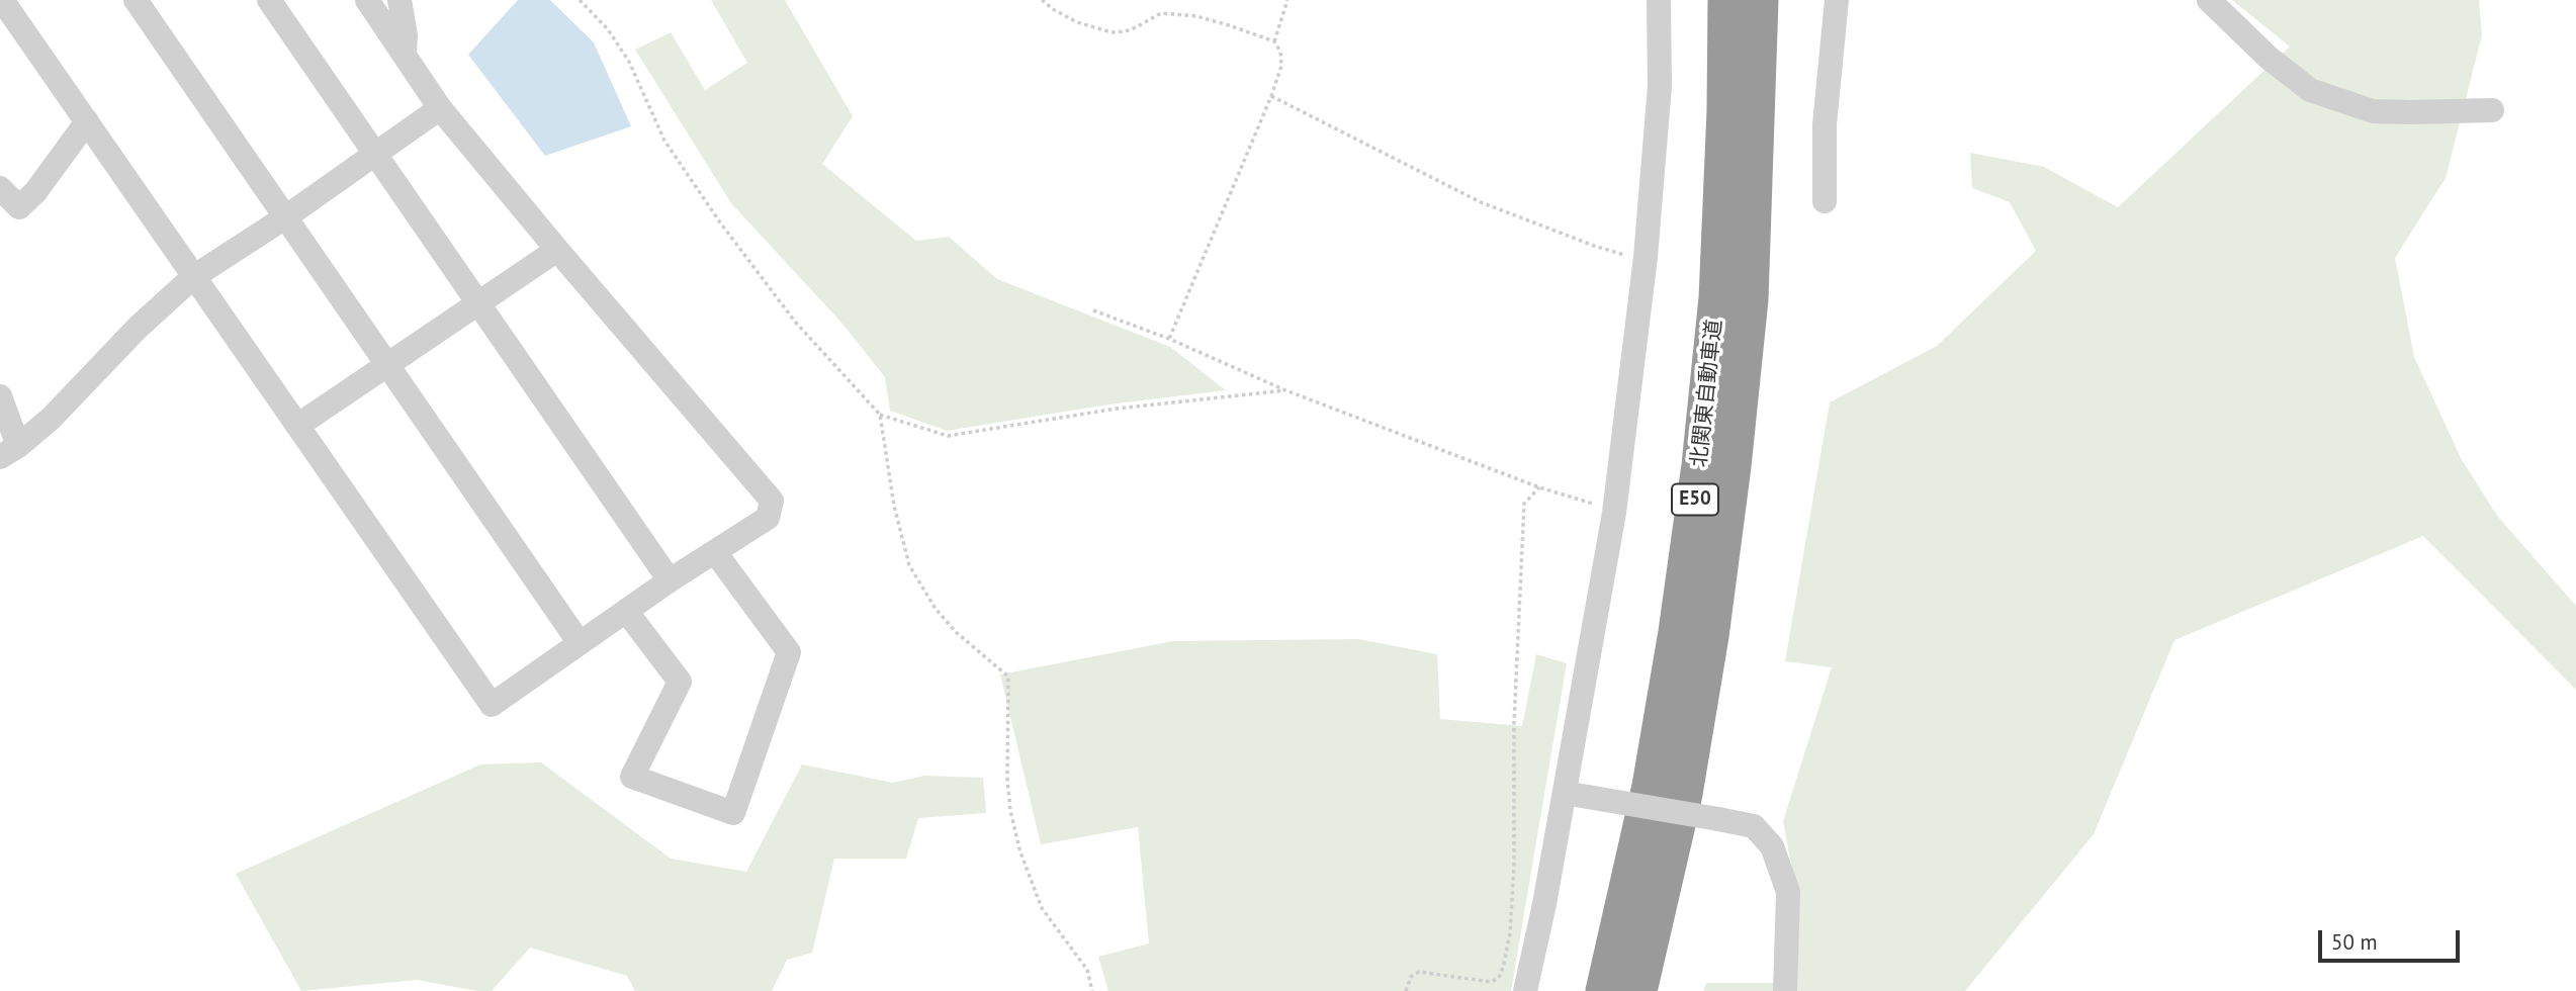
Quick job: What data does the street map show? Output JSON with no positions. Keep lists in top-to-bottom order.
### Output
{
  "streets": {
    "highway": ["北関東自動車道", "E50"]
  },
  "scale_bar": "50 m"
}
